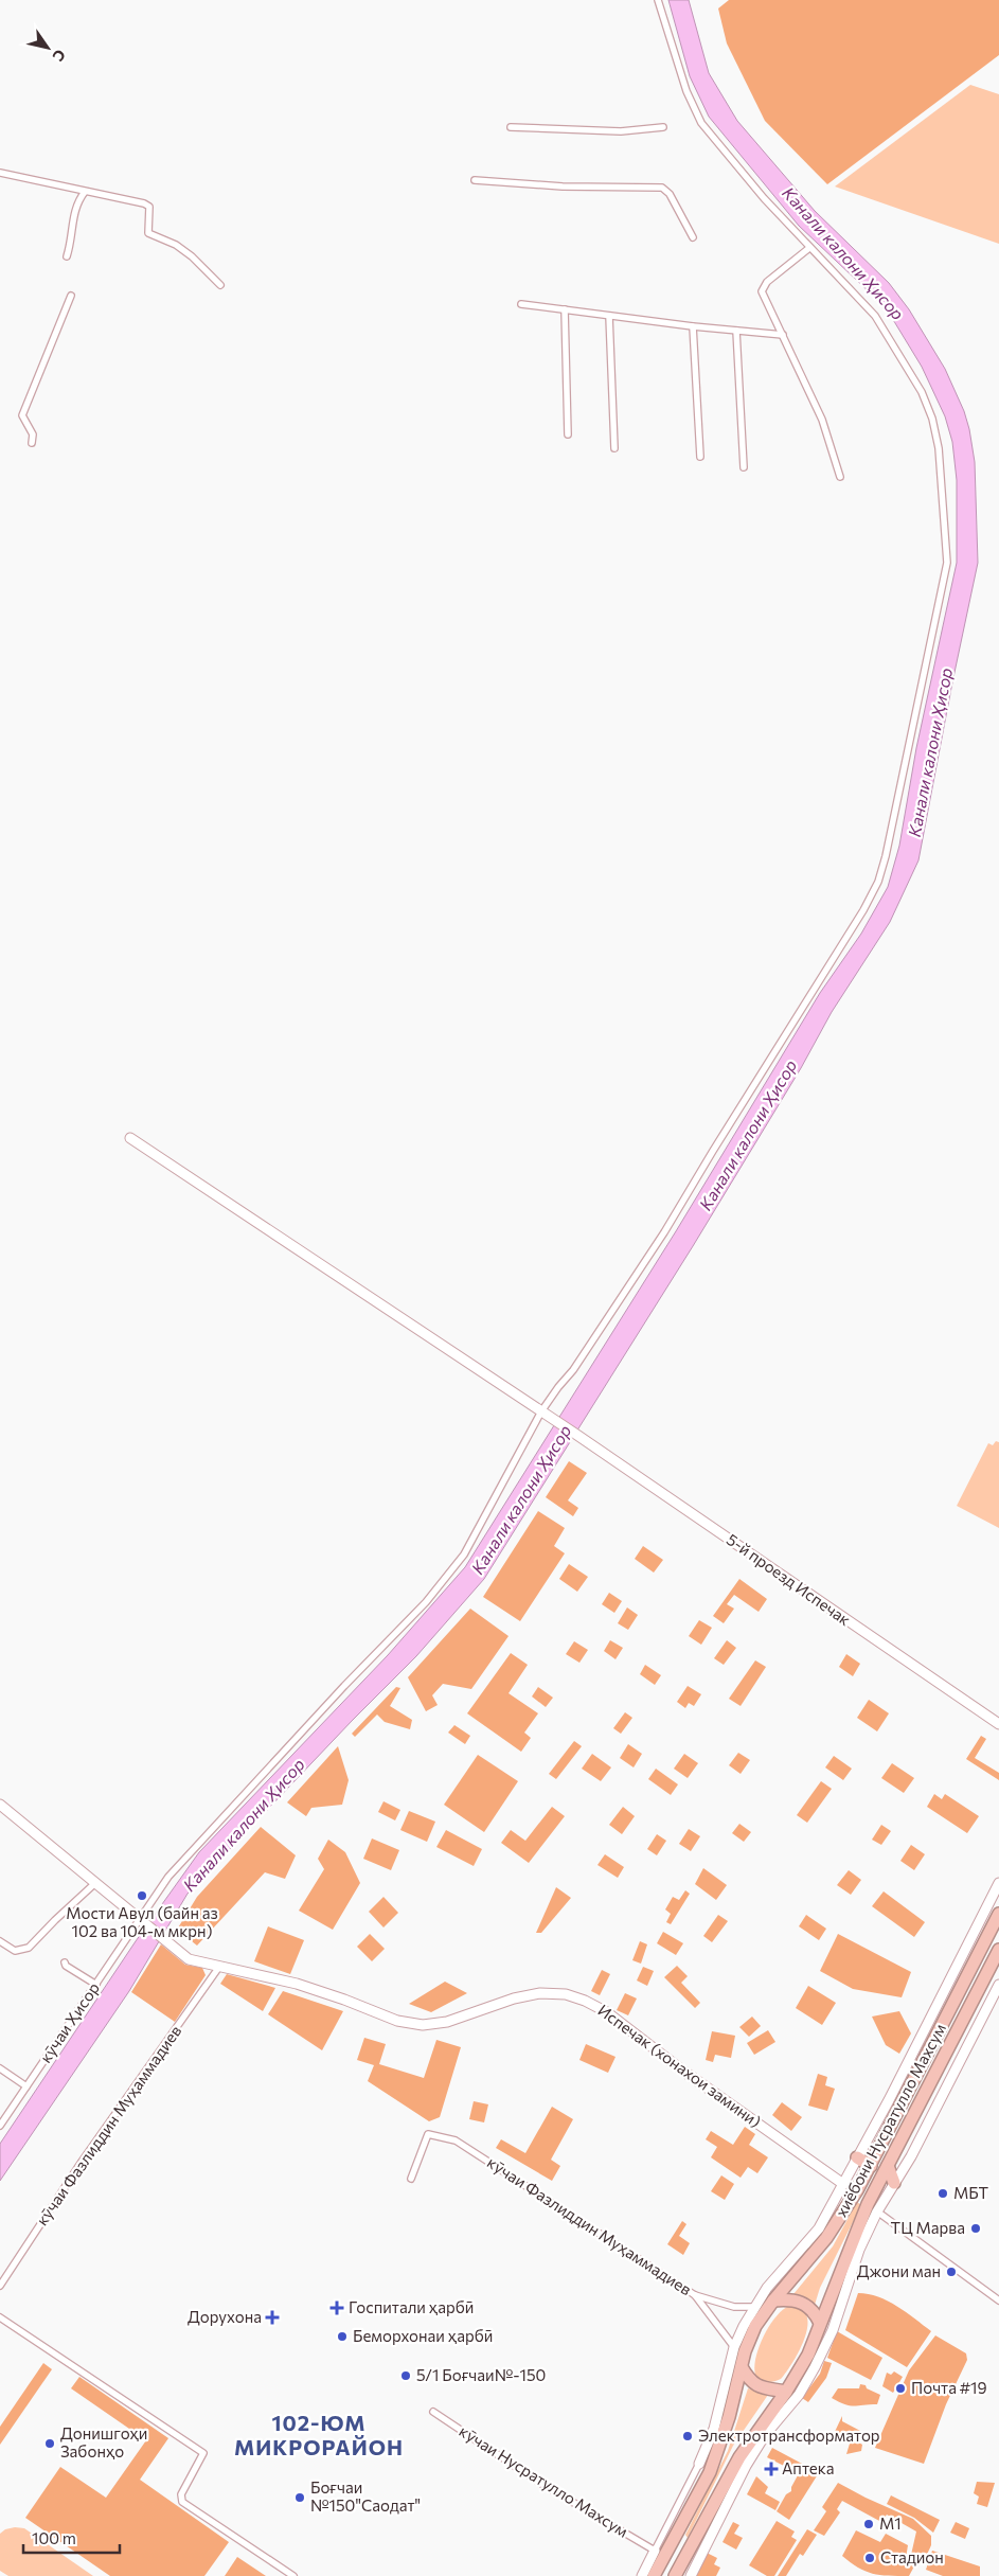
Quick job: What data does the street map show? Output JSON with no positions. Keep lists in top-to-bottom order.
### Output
{
  "streets": {
    "highway": ["хиёбони Нусратулло Махсум"],
    "street": [
      "5-й проезд Испечак",
      "кӯчаи Ҳисор",
      "Испечак (хонахои замини)",
      "кӯчаи Фазлиддин Муҳаммадиев",
      "кӯчаи Нусратулло Махсум"
    ]
  },
  "crossings": [
    ["5-й проезд Испечак", "кӯчаи Ҳисор"],
    ["кӯчаи Ҳисор", "Испечак (хонахои замини)"],
    ["Испечак (хонахои замини)", "кӯчаи Фазлиддин Муҳаммадиев"]
  ],
  "districts": ["102-ЮМ МИКРОРАЙОН"],
  "water": ["Канали калони Ҳисор"],
  "places": {
    "other": [
      "Мости Авул (байн аз 102 ва 104-м мкрн)",
      "МБТ",
      "ТЦ Марва",
      "Джони ман",
      "Беморхонаи ҳарбӣ",
      "5/1 Боғчаи№-150",
      "Почта #19",
      "Электротрансформатор",
      "Донишгоҳи Забонҳо",
      "Боғчаи №150\"Саодат\"",
      "М1",
      "Стадион"
    ],
    "health": ["Госпитали ҳарбӣ", "Дорухона", "Аптека"]
  },
  "scale_bar": "100 m",
  "north": "bottom right"
}
